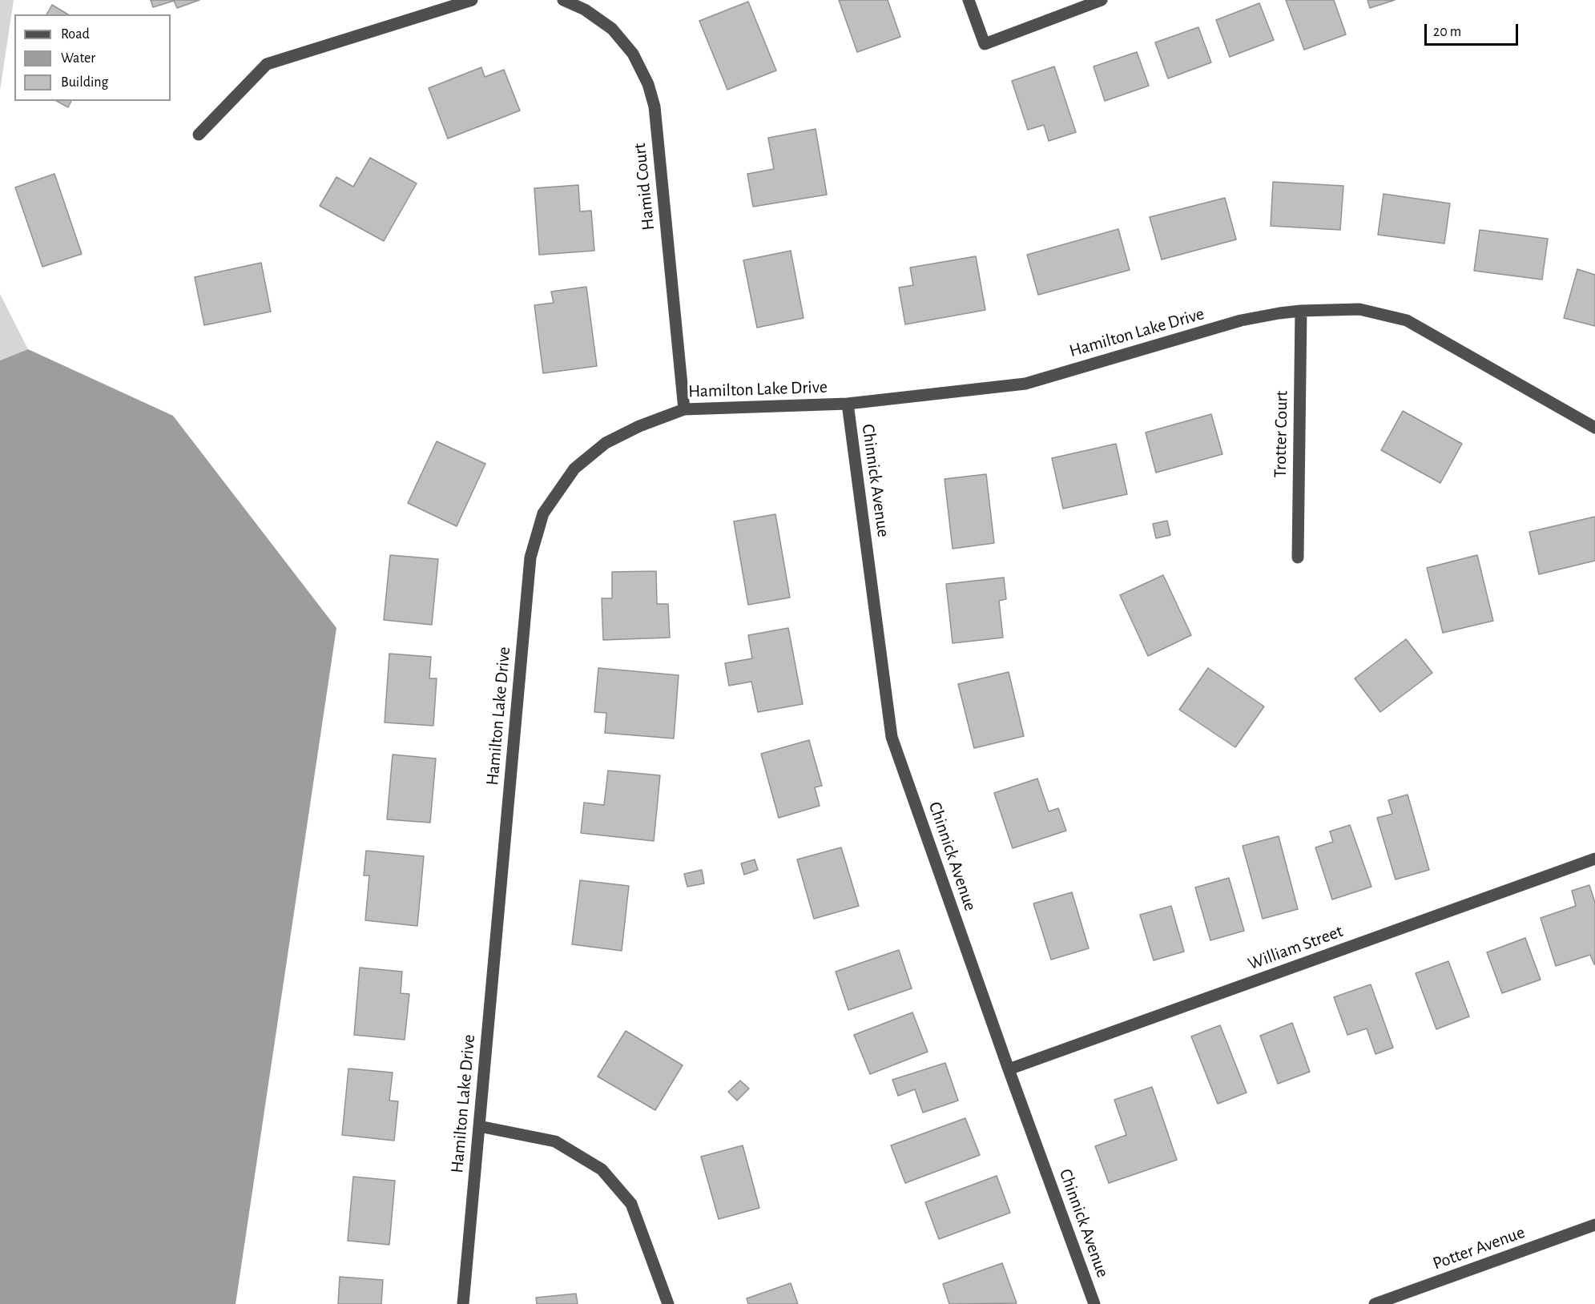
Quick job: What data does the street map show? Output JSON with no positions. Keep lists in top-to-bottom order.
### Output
{
  "streets": {
    "street": [
      "Hamid Court",
      "Hamilton Lake Drive",
      "Trotter Court",
      "Chinnick Avenue",
      "William Street",
      "Potter Avenue"
    ]
  },
  "crossings": [
    ["Hamid Court", "Hamilton Lake Drive"],
    ["Hamilton Lake Drive", "Trotter Court"],
    ["Hamilton Lake Drive", "Chinnick Avenue"],
    ["Chinnick Avenue", "William Street"]
  ],
  "legend": ["Road", "Water", "Building"],
  "scale_bar": "20 m"
}
